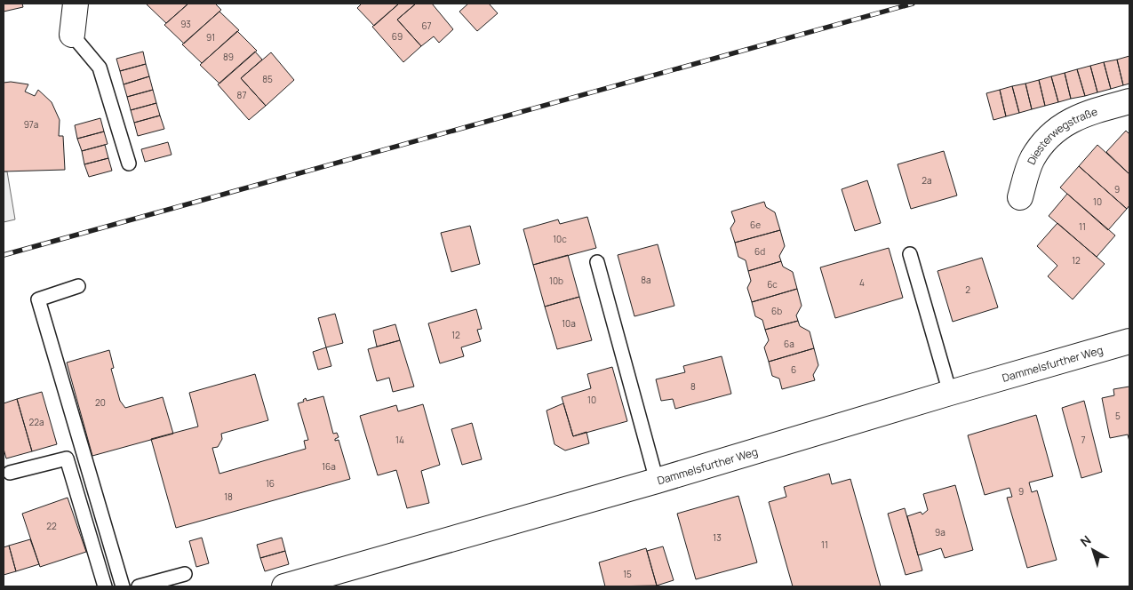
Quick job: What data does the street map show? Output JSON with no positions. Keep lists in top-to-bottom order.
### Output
{
  "streets": {
    "street": ["Diesterwegstraße", "Dammelsfurther Weg"]
  },
  "house_numbers": [
    "93",
    "67",
    "69",
    "91",
    "89",
    "85",
    "87",
    "97a",
    "2a",
    "9",
    "10",
    "6e",
    "11",
    "10c",
    "6d",
    "12",
    "8a",
    "10b",
    "4",
    "6c",
    "2",
    "6b",
    "10a",
    "12",
    "6a",
    "6",
    "8",
    "10",
    "20",
    "5",
    "22a",
    "14",
    "7",
    "16a",
    "16",
    "9",
    "18",
    "22",
    "9a",
    "13",
    "11",
    "15"
  ],
  "north": "top left"
}
